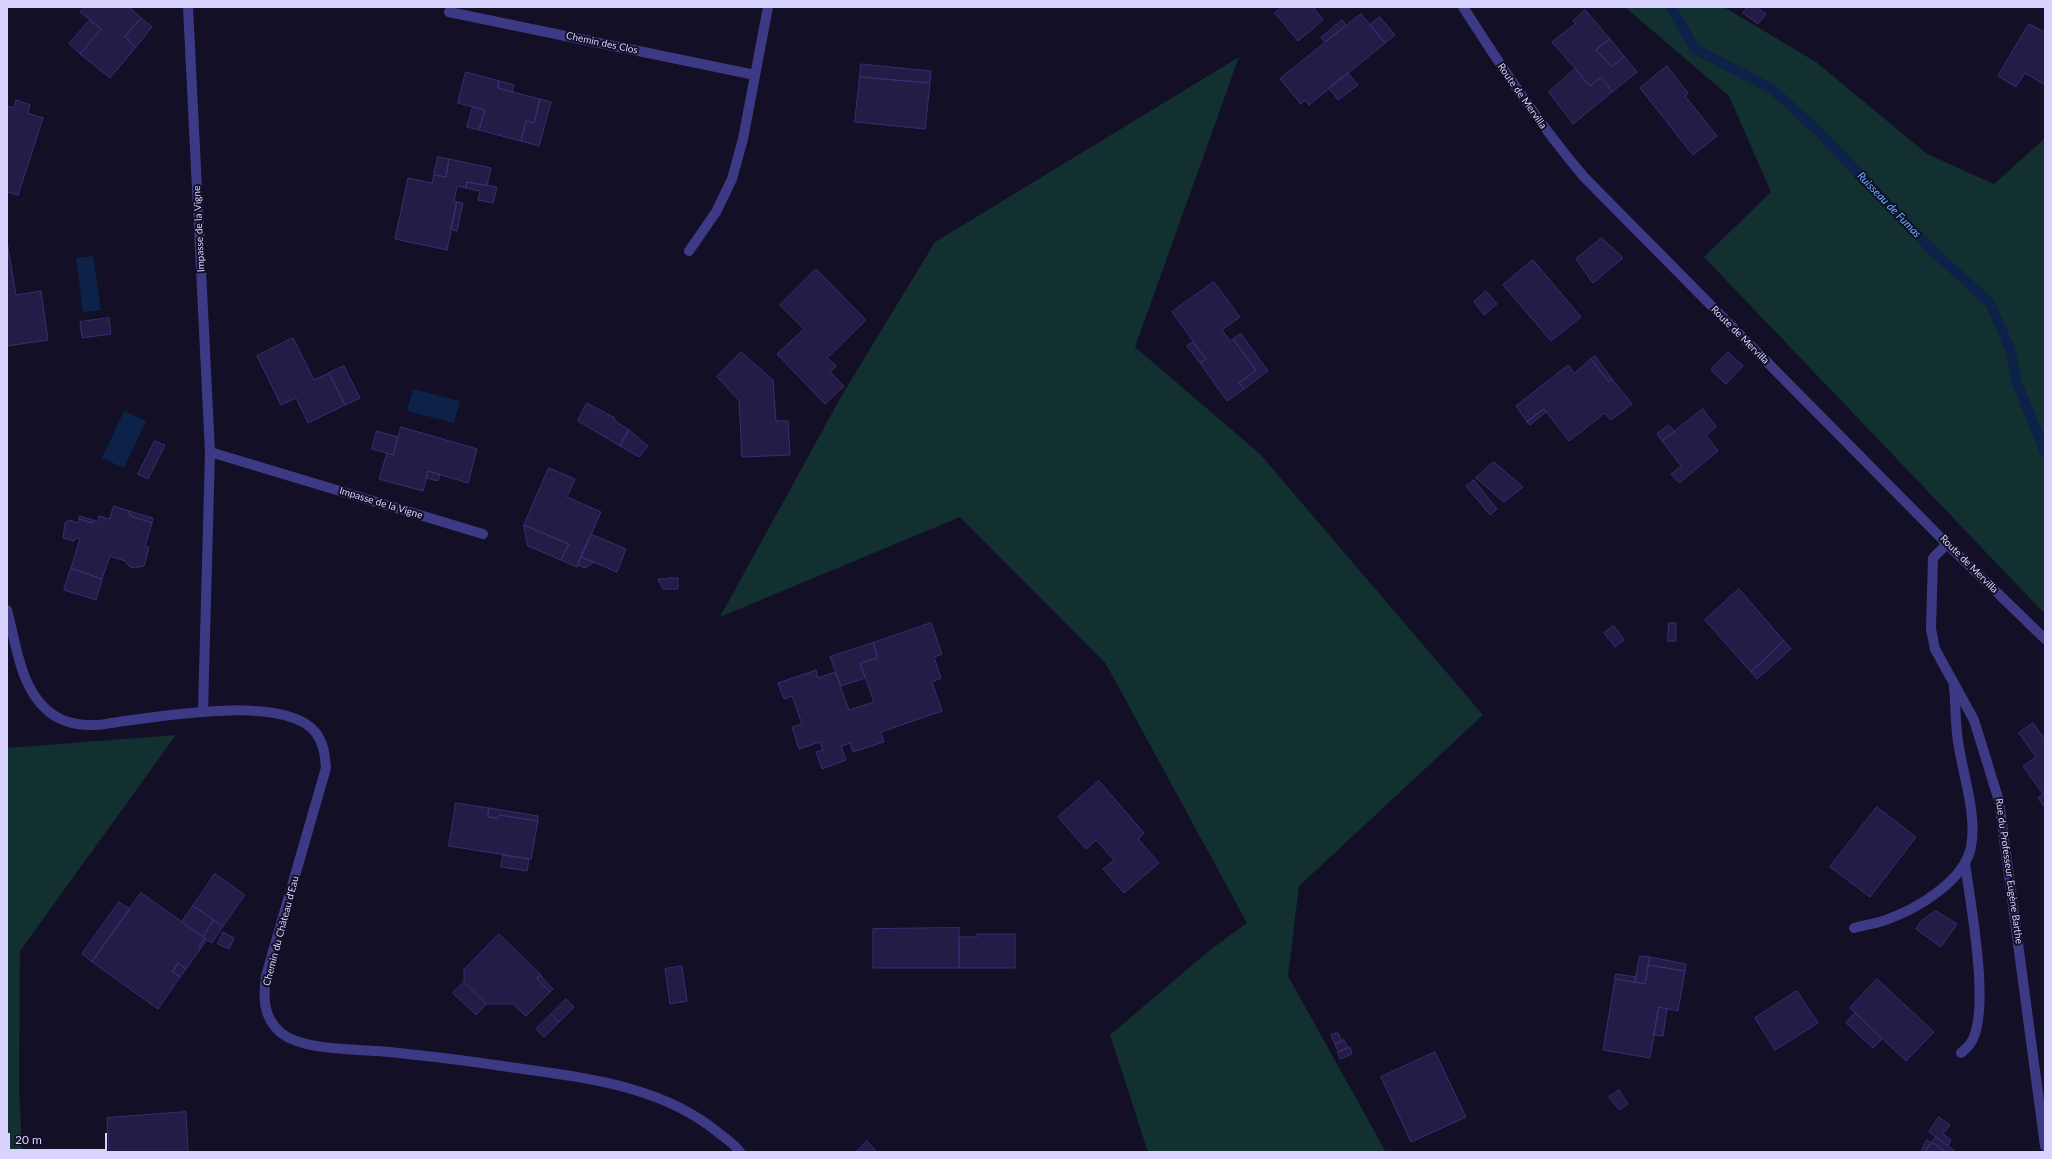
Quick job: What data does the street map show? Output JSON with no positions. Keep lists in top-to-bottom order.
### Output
{
  "streets": {
    "street": [
      "Chemin des Clos",
      "Route de Mervilla",
      "Impasse de la Vigne",
      "Rue du Professeur Eugène Barthe",
      "Chemin du Château d'Eau"
    ]
  },
  "crossings": [
    ["Route de Mervilla", "Rue du Professeur Eugène Barthe"],
    ["Impasse de la Vigne", "Chemin du Château d'Eau"]
  ],
  "water": ["Ruisseau de Fumas"],
  "scale_bar": "20 m"
}
